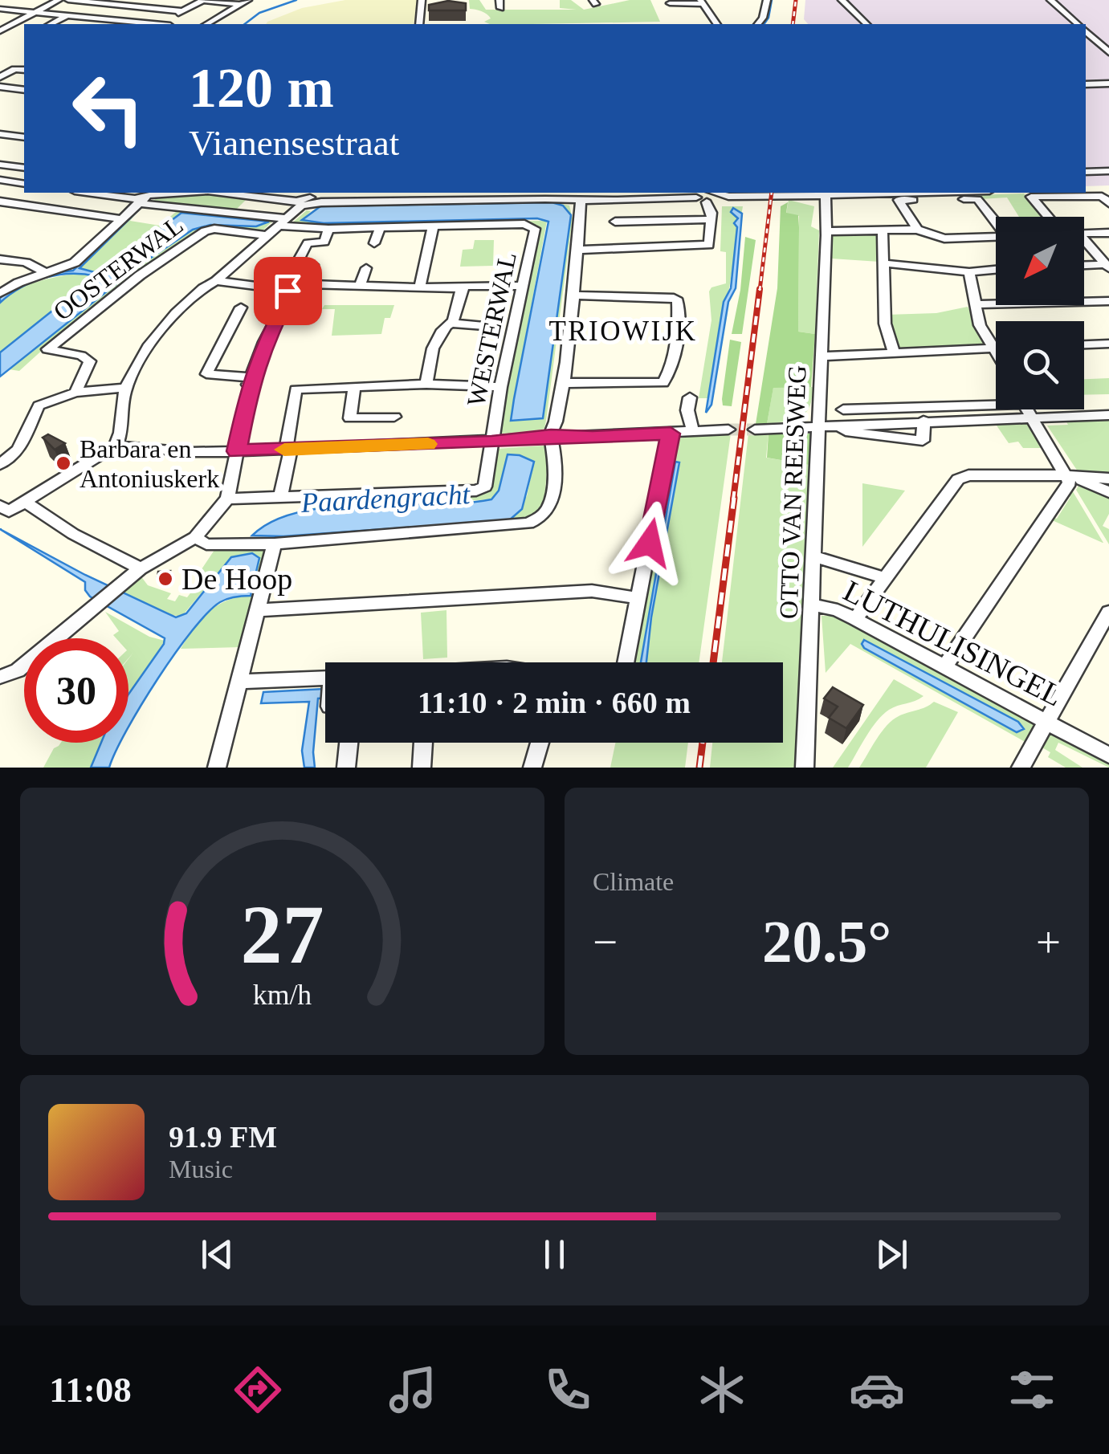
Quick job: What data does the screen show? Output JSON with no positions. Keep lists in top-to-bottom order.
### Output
{
  "streets": {
    "street": [
      "OOSTERWAL",
      "WESTERWAL",
      "OTTO VAN REESWEG",
      "LUTHULISINGEL"
    ]
  },
  "crossings": [
    ["OTTO VAN REESWEG", "LUTHULISINGEL"]
  ],
  "districts": ["TRIOWIJK"],
  "water": ["Paardengracht"],
  "places": ["Barbara en Antoniuskerk", "De Hoop"],
  "north": "bottom left",
  "page": {
    "turn": ["120 m", "Vianensestraat"],
    "limit": "30",
    "trip": "11:10 · 2 min · 660 m",
    "tile": "Climate",
    "heat": ["−", "20.5°", "+"],
    "song": ["91.9 FM", "Music"],
    "tabs": "11:08",
    "gauge": ["27", "km/h"]
  }
}
